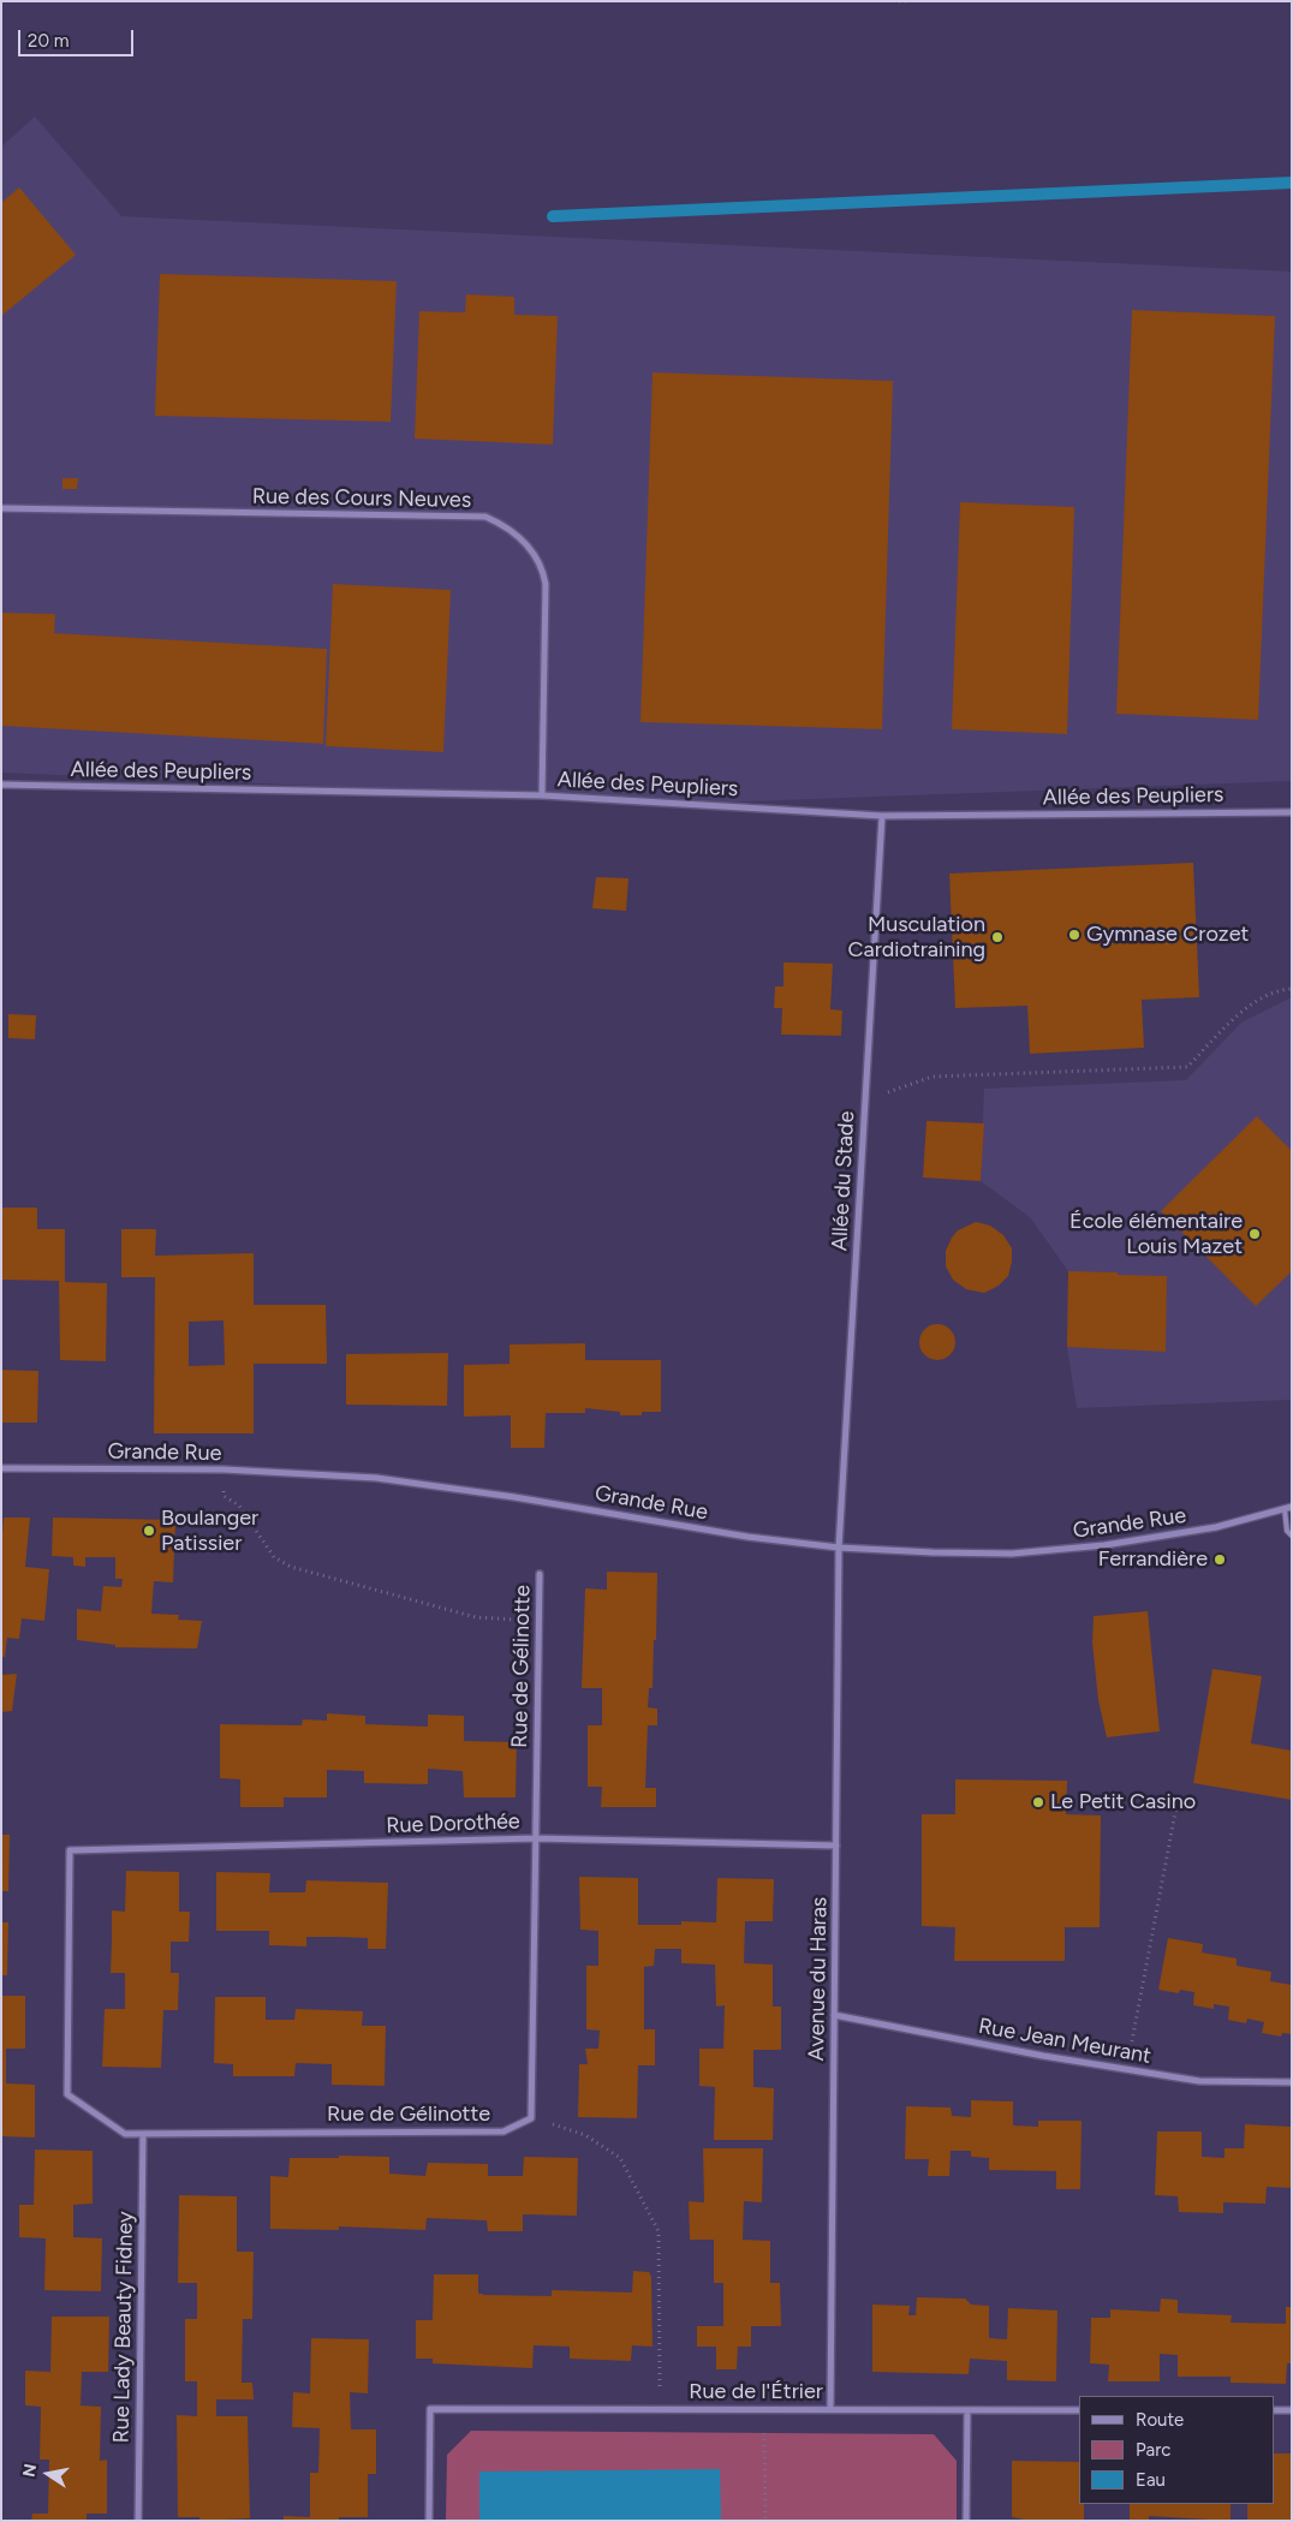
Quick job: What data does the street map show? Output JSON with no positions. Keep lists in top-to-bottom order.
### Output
{
  "streets": {
    "street": [
      "Rue des Cours Neuves",
      "Allée des Peupliers",
      "Allée du Stade",
      "Grande Rue",
      "Rue de Gélinotte",
      "Rue Dorothée",
      "Avenue du Haras",
      "Rue Jean Meurant",
      "Rue Lady Beauty Fidney",
      "Rue de l'Étrier"
    ]
  },
  "crossings": [
    ["Rue des Cours Neuves", "Allée des Peupliers"],
    ["Allée des Peupliers", "Allée du Stade"],
    ["Allée du Stade", "Grande Rue"],
    ["Allée du Stade", "Avenue du Haras"],
    ["Grande Rue", "Avenue du Haras"],
    ["Rue de Gélinotte", "Rue Dorothée"],
    ["Rue de Gélinotte", "Rue Lady Beauty Fidney"],
    ["Rue Dorothée", "Avenue du Haras"],
    ["Avenue du Haras", "Rue Jean Meurant"],
    ["Avenue du Haras", "Rue de l'Étrier"]
  ],
  "places": [
    "Gymnase Crozet",
    "Musculation Cardiotraining",
    "École élémentaire Louis Mazet",
    "Boulanger Patissier",
    "Ferrandière",
    "Le Petit Casino"
  ],
  "legend": ["Route", "Parc", "Eau"],
  "scale_bar": "20 m",
  "north": "left"
}
